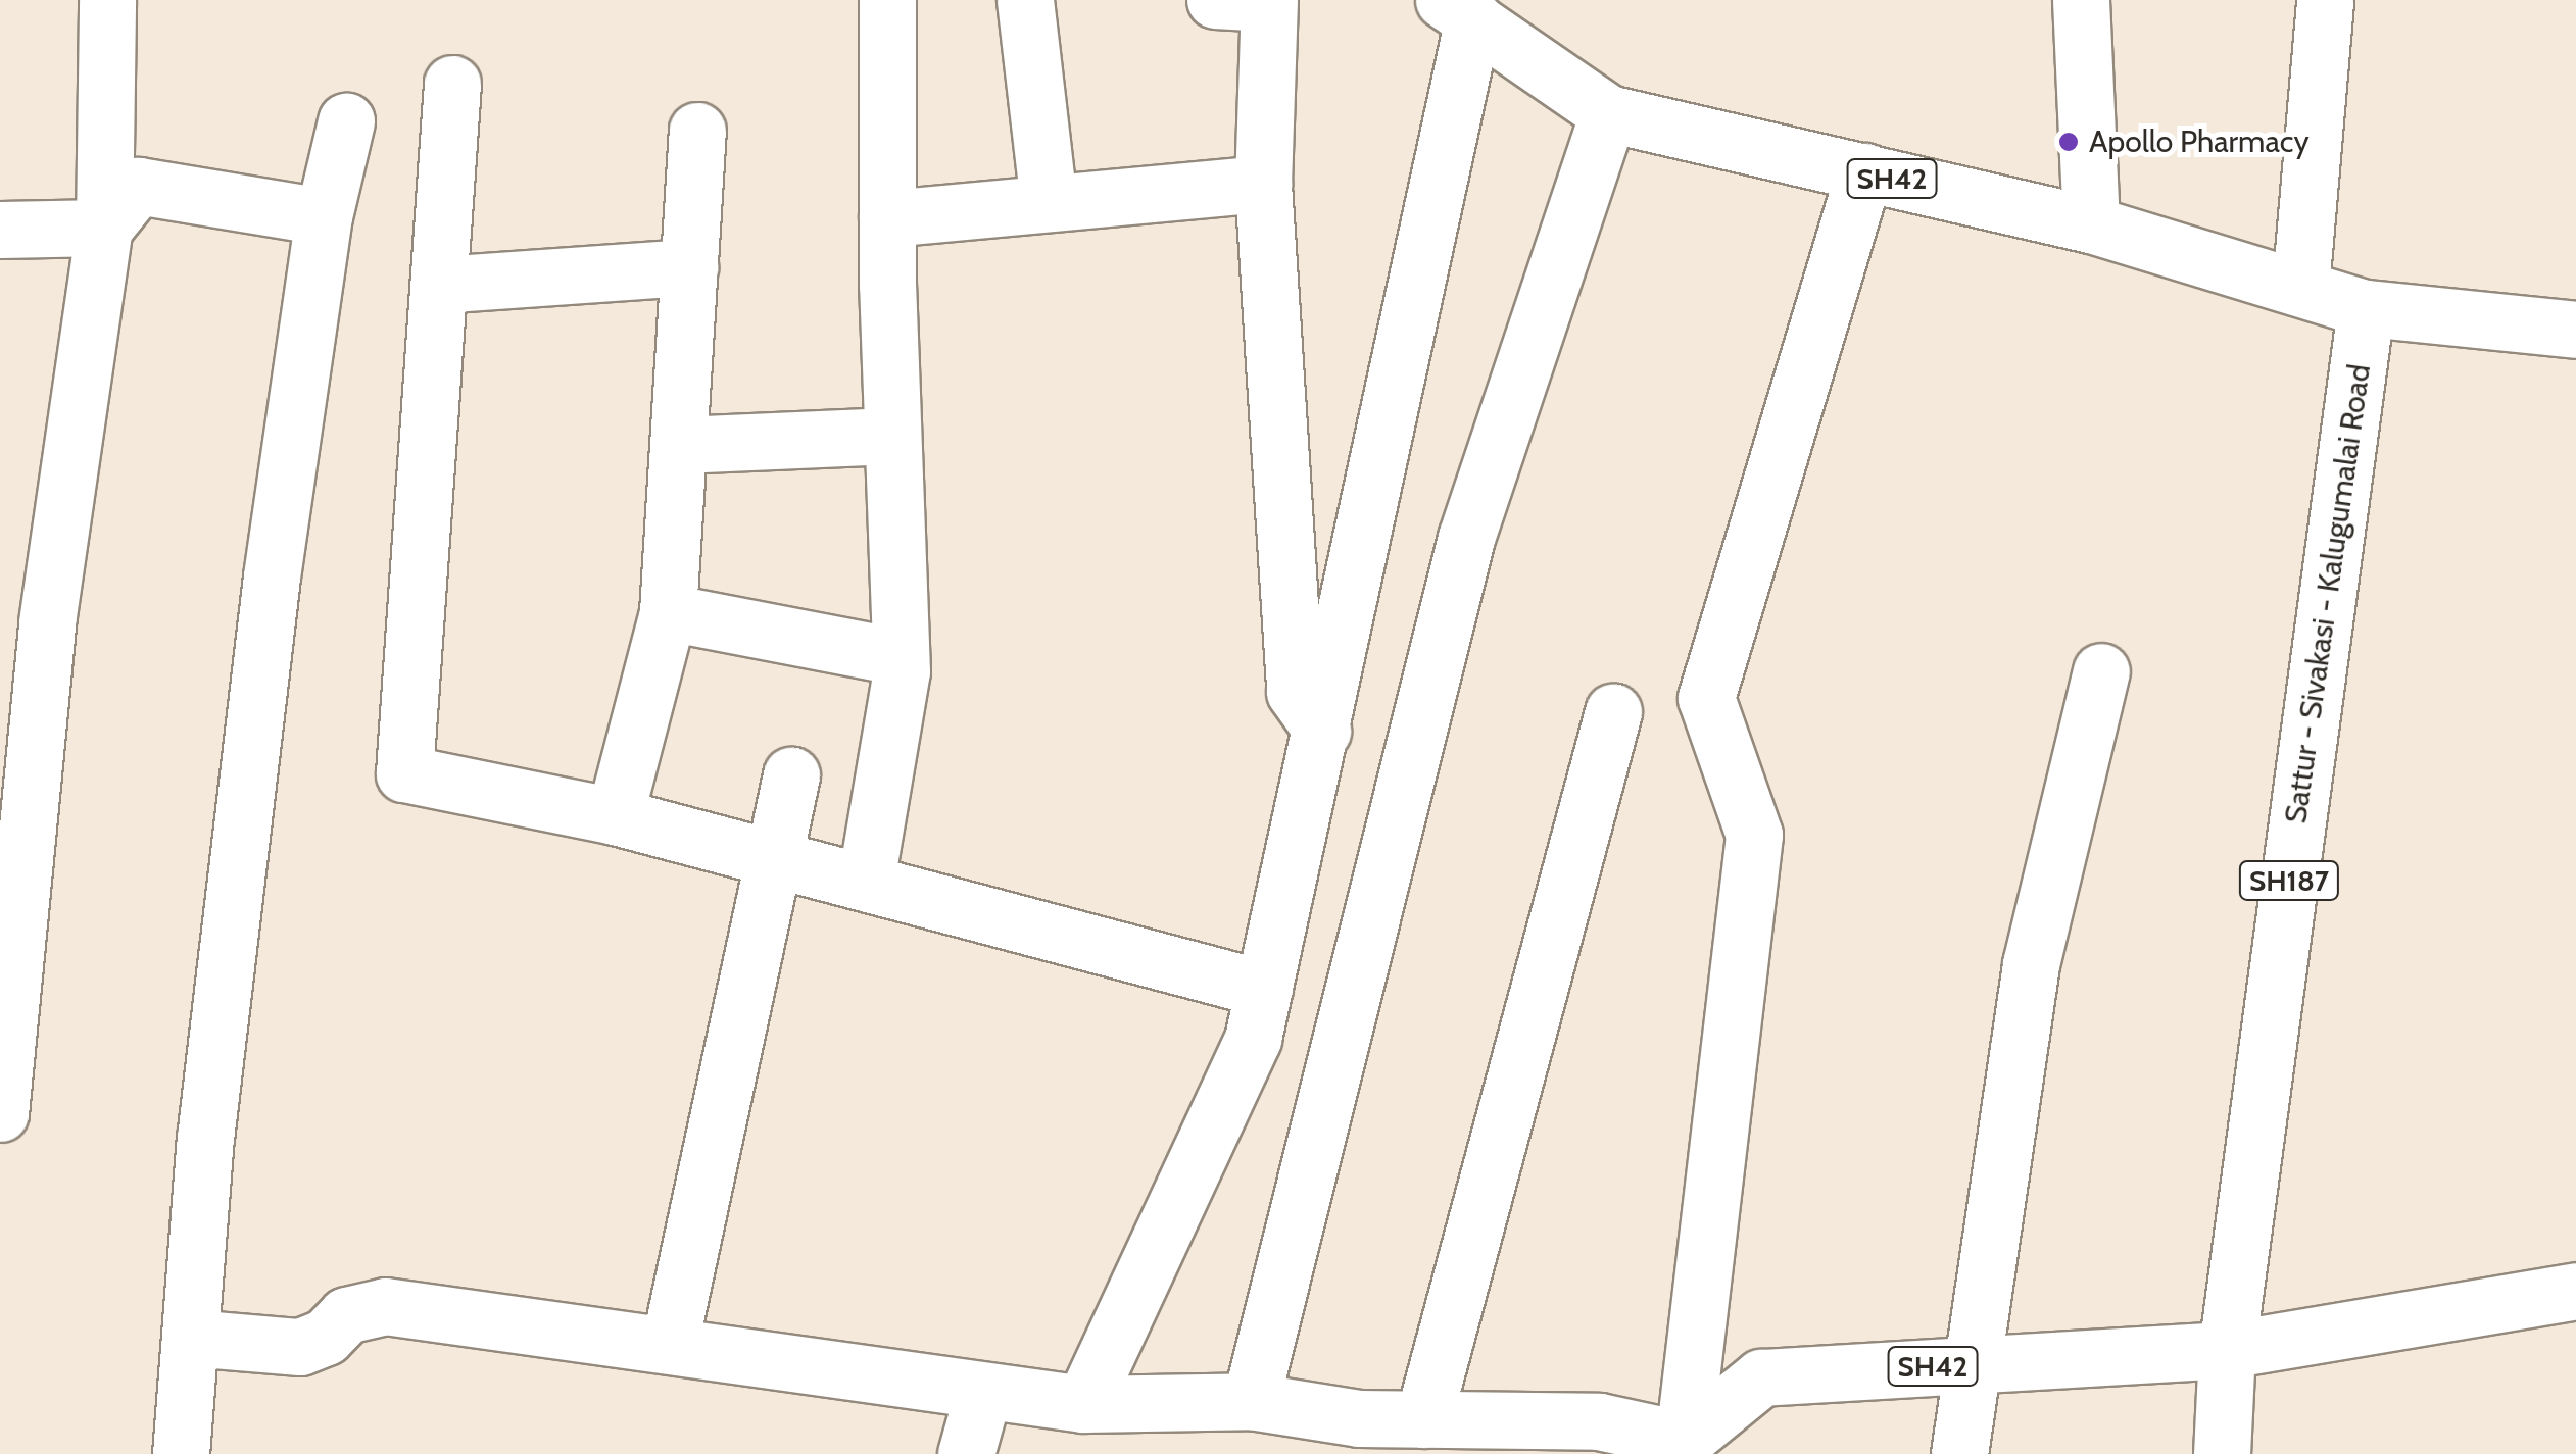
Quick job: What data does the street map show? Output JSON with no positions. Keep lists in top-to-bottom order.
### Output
{
  "streets": {
    "street": ["SH42", "Sattur - Sivakasi - Kalugumalai Road", "SH187"]
  },
  "crossings": [
    ["SH42", "Sattur - Sivakasi - Kalugumalai Road"]
  ],
  "places": ["Apollo Pharmacy"]
}
